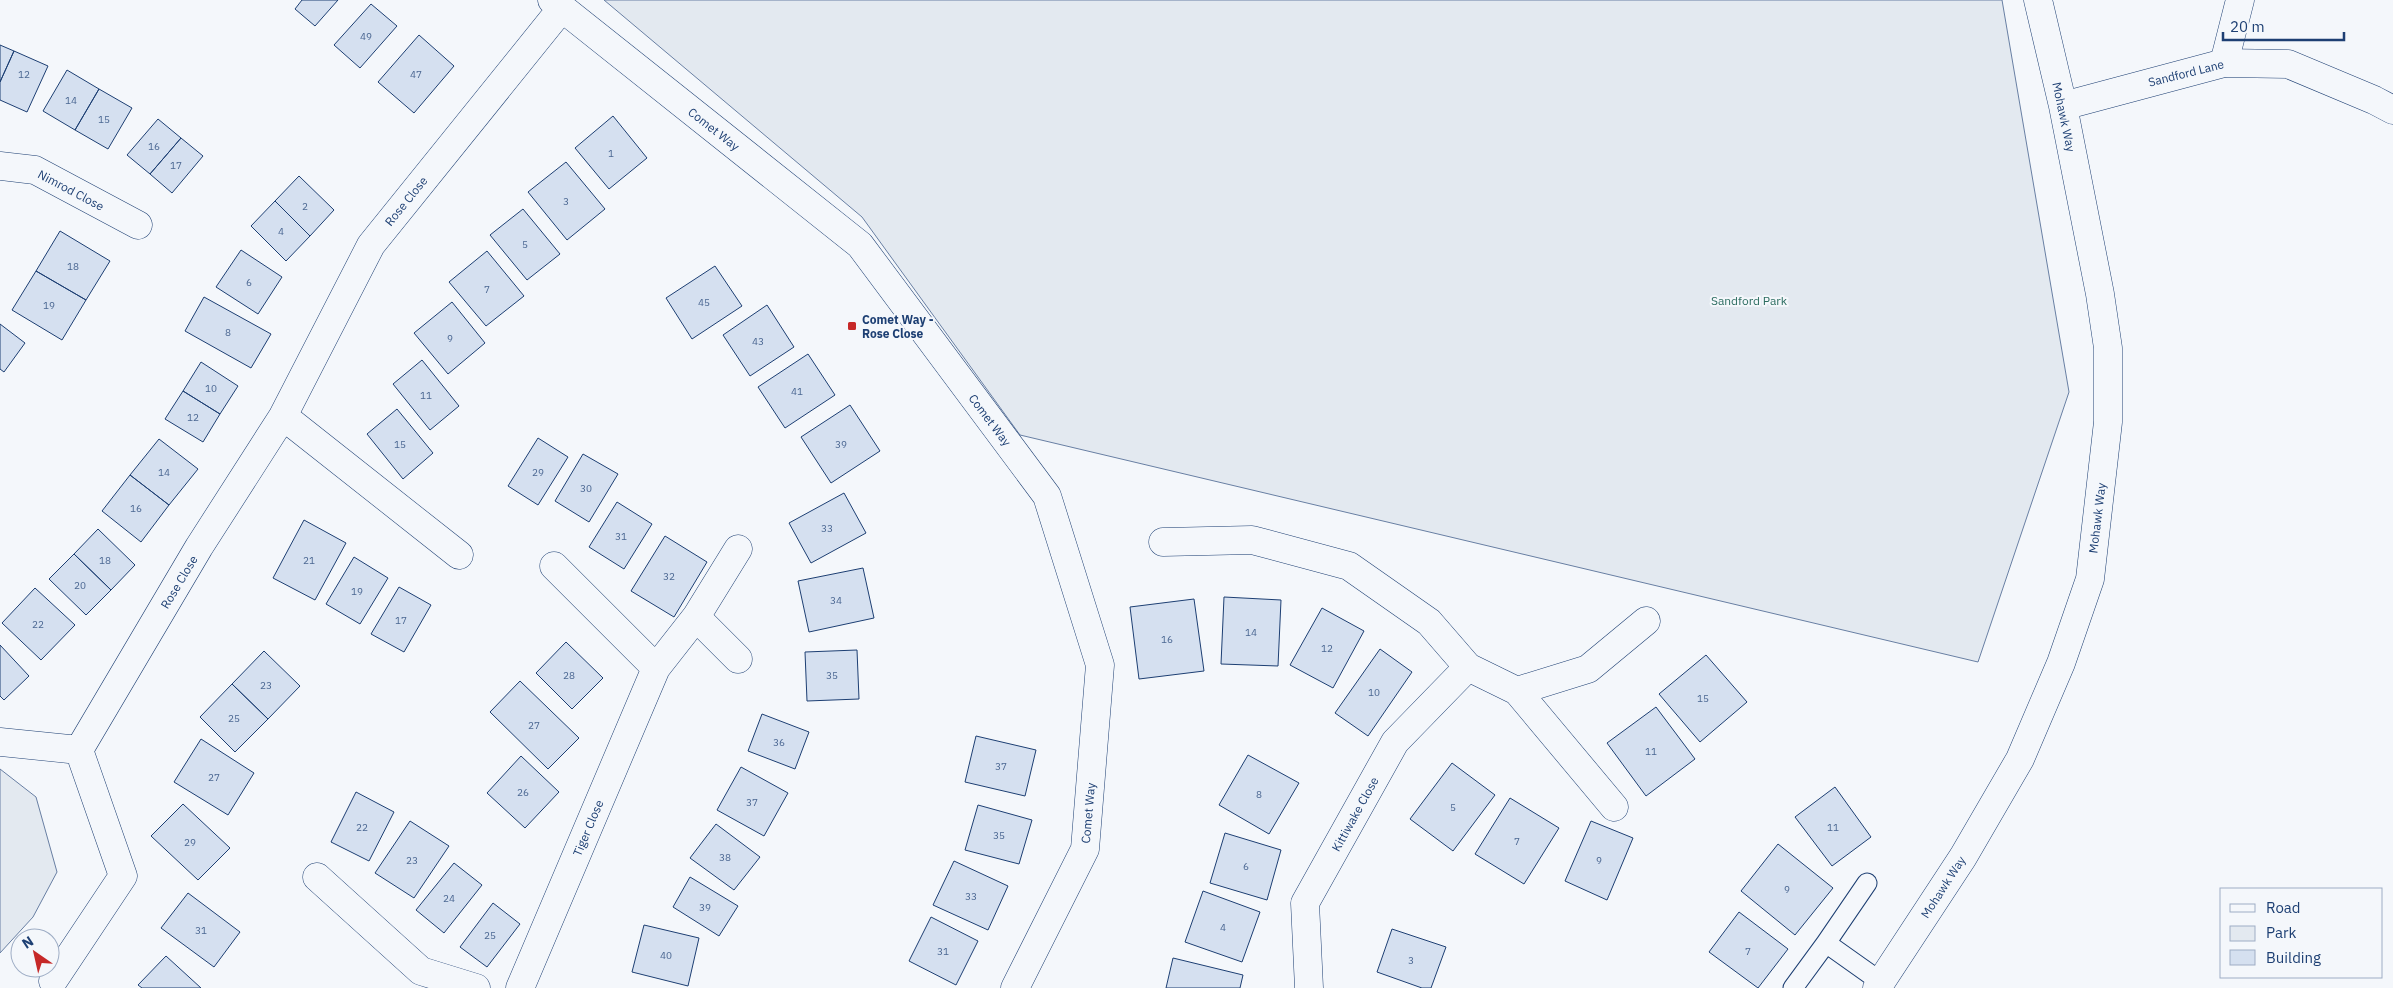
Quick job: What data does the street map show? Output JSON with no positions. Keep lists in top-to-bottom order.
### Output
{
  "streets": {
    "street": [
      "Sandford Lane",
      "Mohawk Way",
      "Comet Way",
      "Nimrod Close",
      "Rose Close",
      "Kittiwake Close",
      "Tiger Close"
    ]
  },
  "crossings": [
    ["Sandford Lane", "Mohawk Way"],
    ["Comet Way", "Rose Close"]
  ],
  "parks": ["Sandford Park"],
  "places": {
    "transit": ["Comet Way - Rose Close"]
  },
  "house_numbers": [
    "49",
    "12",
    "47",
    "14",
    "15",
    "16",
    "1",
    "17",
    "3",
    "2",
    "4",
    "5",
    "18",
    "6",
    "7",
    "45",
    "19",
    "8",
    "9",
    "43",
    "10",
    "41",
    "11",
    "12",
    "15",
    "39",
    "14",
    "29",
    "30",
    "16",
    "33",
    "31",
    "18",
    "21",
    "32",
    "20",
    "19",
    "34",
    "17",
    "22",
    "14",
    "16",
    "12",
    "28",
    "35",
    "23",
    "10",
    "15",
    "25",
    "27",
    "36",
    "11",
    "37",
    "27",
    "26",
    "8",
    "37",
    "5",
    "22",
    "11",
    "35",
    "7",
    "29",
    "38",
    "23",
    "9",
    "6",
    "9",
    "33",
    "24",
    "39",
    "4",
    "31",
    "25",
    "31",
    "7",
    "40",
    "3"
  ],
  "legend": ["Road", "Park", "Building"],
  "scale_bar": "20 m",
  "north": "top left"
}
